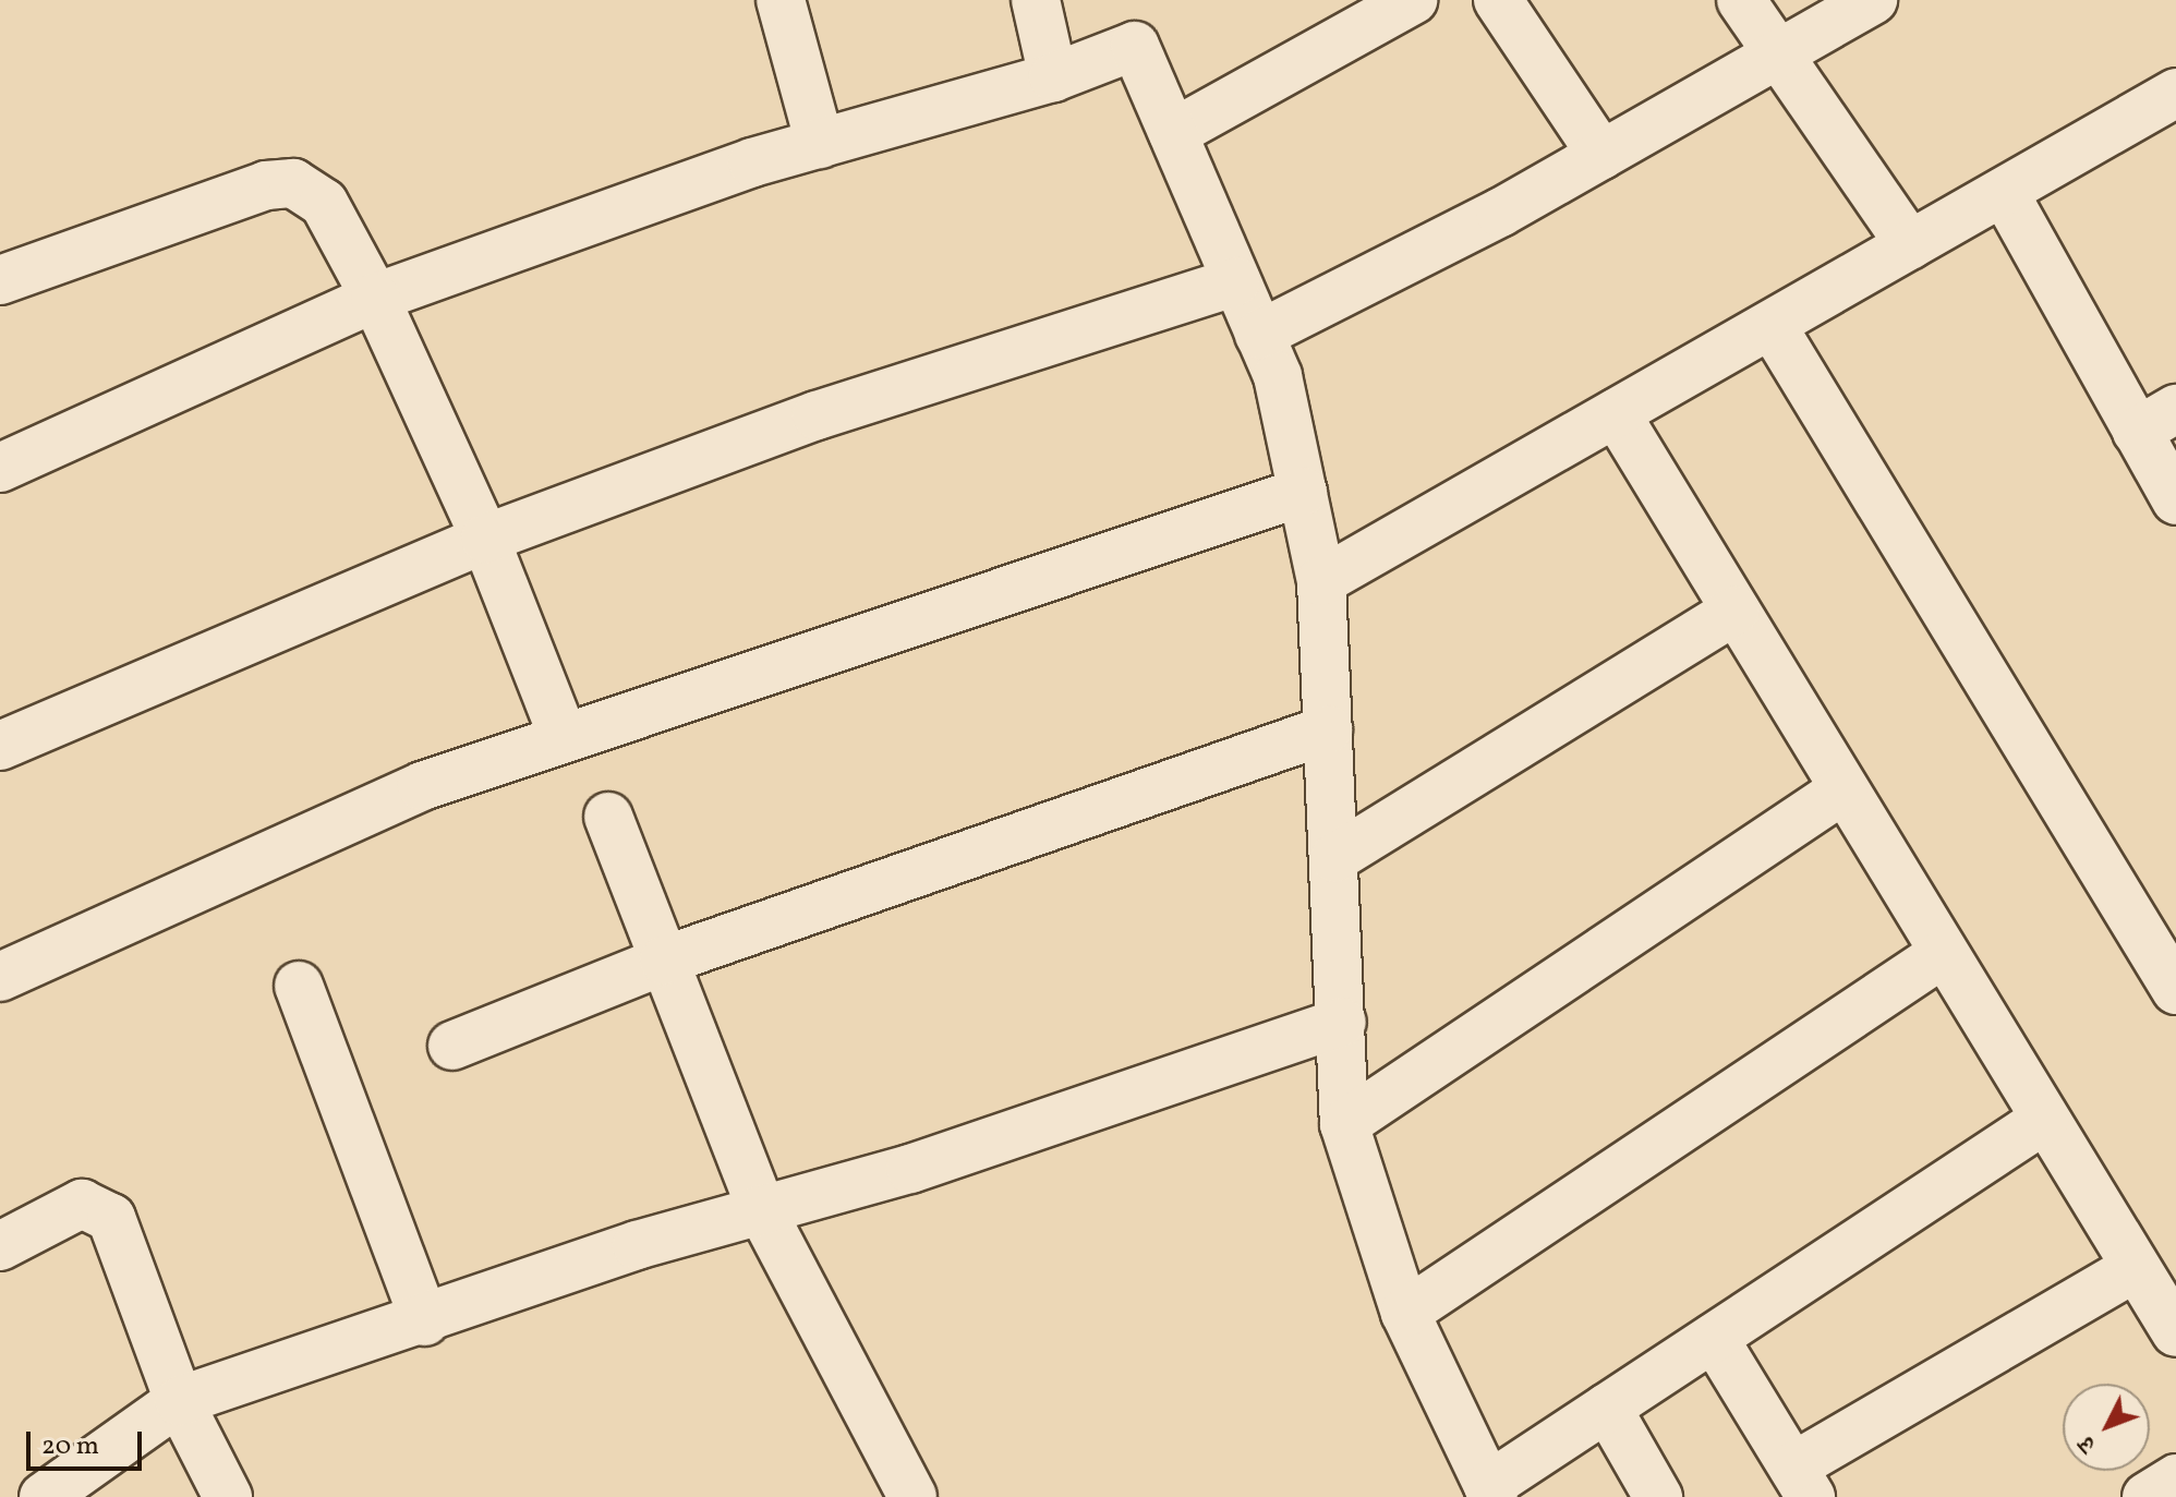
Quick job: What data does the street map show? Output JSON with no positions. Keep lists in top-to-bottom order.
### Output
{
  "scale_bar": "20 m",
  "north": "bottom left"
}
